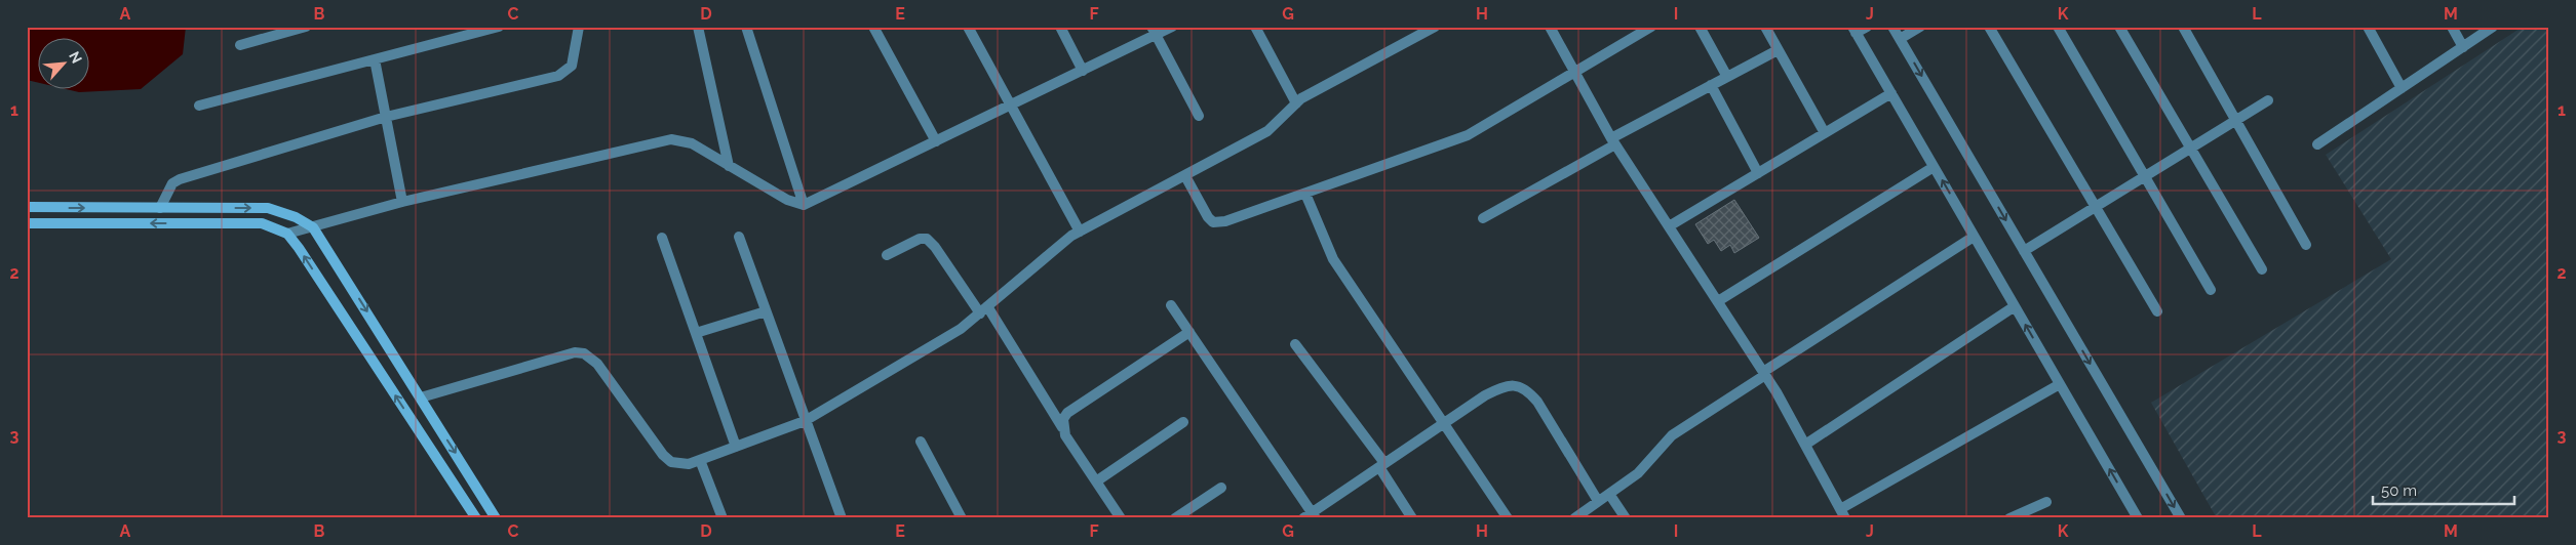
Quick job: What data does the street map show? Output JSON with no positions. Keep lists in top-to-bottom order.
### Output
{
  "scale_bar": "50 m",
  "north": "top right",
  "grid": {
    "columns": [
      "A",
      "B",
      "C",
      "D",
      "E",
      "F",
      "G",
      "H",
      "I",
      "J",
      "K",
      "L",
      "M"
    ],
    "rows": ["1", "2", "3"]
  }
}
